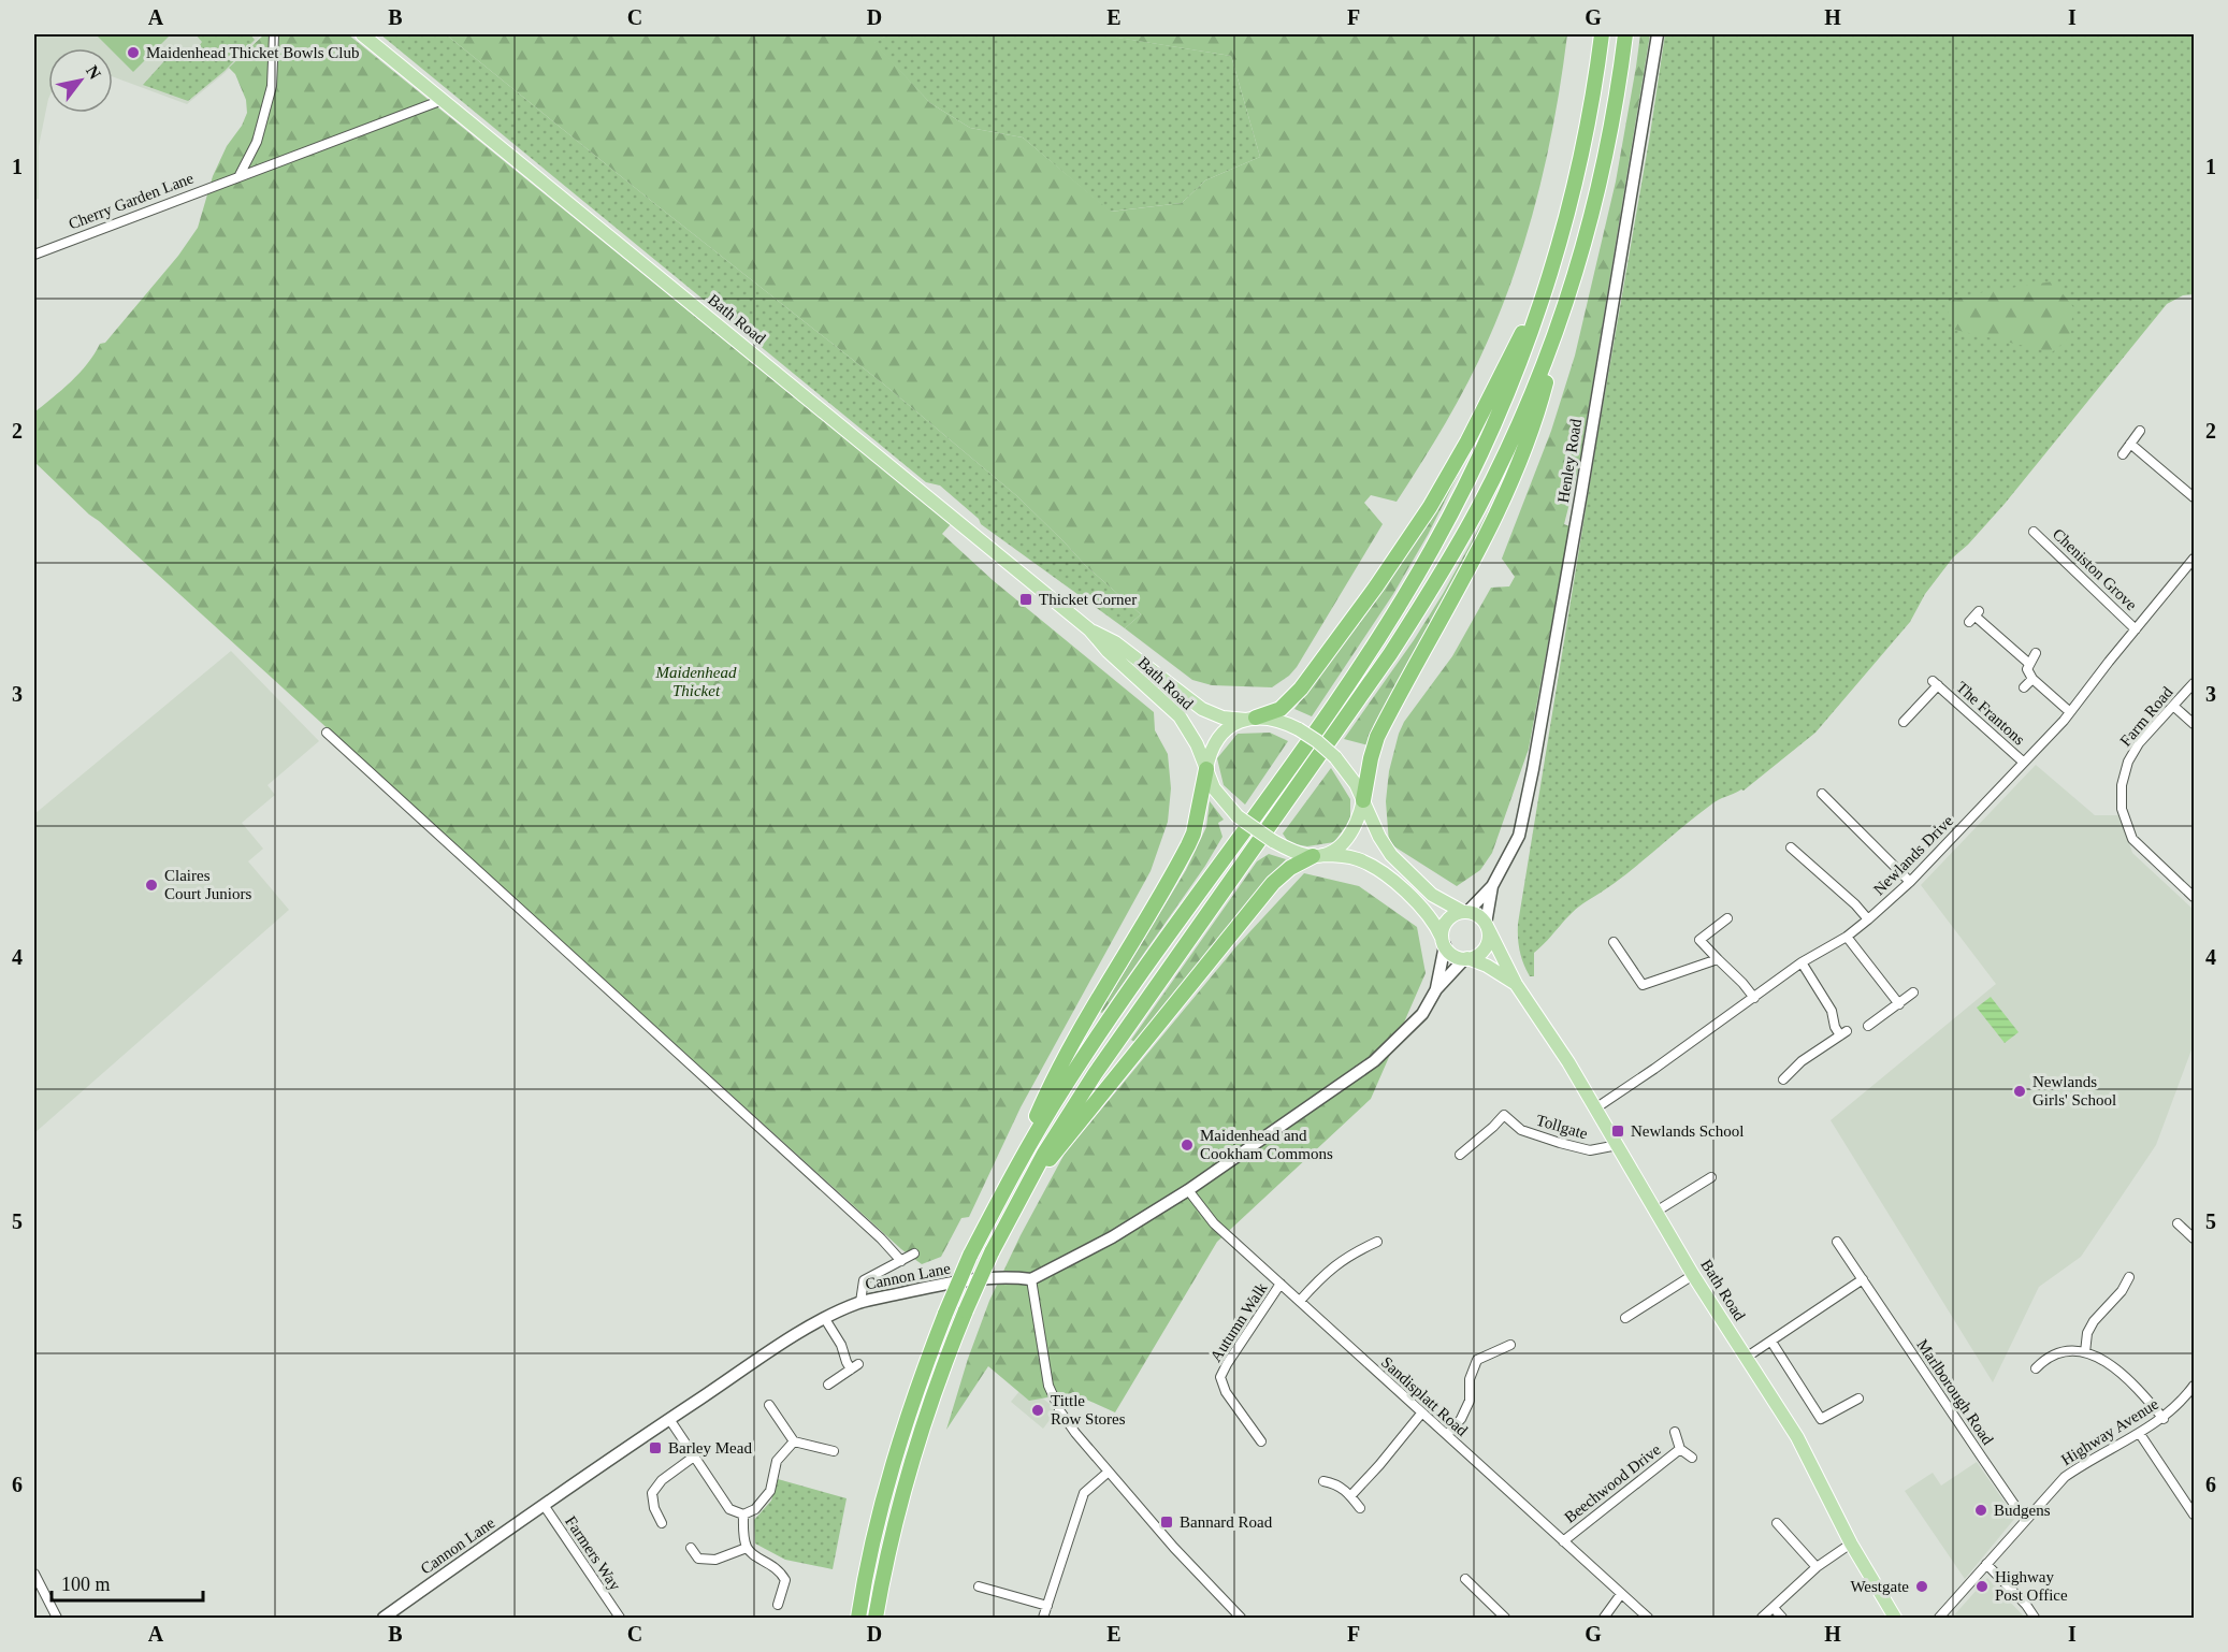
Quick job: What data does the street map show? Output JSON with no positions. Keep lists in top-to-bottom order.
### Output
{
  "streets": {
    "main road": ["Bath Road"],
    "street": [
      "Cherry Garden Lane",
      "Henley Road",
      "Cheniston Grove",
      "The Frantons",
      "Farm Road",
      "Newlands Drive",
      "Tollgate",
      "Cannon Lane",
      "Autumn Walk",
      "Marlborough Road",
      "Sandisplatt Road",
      "Highway Avenue",
      "Beechwood Drive",
      "Farmers Way"
    ]
  },
  "crossings": [
    ["Cherry Garden Lane", "Bath Road"],
    ["Bath Road", "Henley Road"],
    ["Bath Road", "Newlands Drive"],
    ["Bath Road", "Tollgate"],
    ["Bath Road", "Cannon Lane"],
    ["Henley Road", "Cannon Lane"],
    ["Cheniston Grove", "Newlands Drive"],
    ["The Frantons", "Newlands Drive"],
    ["Cannon Lane", "Sandisplatt Road"],
    ["Cannon Lane", "Farmers Way"],
    ["Autumn Walk", "Sandisplatt Road"],
    ["Marlborough Road", "Highway Avenue"],
    ["Sandisplatt Road", "Beechwood Drive"]
  ],
  "parks": ["Maidenhead Thicket"],
  "places": {
    "other": [
      "Maidenhead Thicket Bowls Club",
      "Claires Court Juniors",
      "Newlands Girls' School",
      "Maidenhead and Cookham Commons",
      "Tittle Row Stores",
      "Budgens",
      "Westgate",
      "Highway Post Office"
    ],
    "transit": [
      "Thicket Corner",
      "Newlands School",
      "Barley Mead",
      "Bannard Road"
    ]
  },
  "scale_bar": "100 m",
  "north": "top right",
  "grid": {
    "columns": [
      "A",
      "B",
      "C",
      "D",
      "E",
      "F",
      "G",
      "H",
      "I"
    ],
    "rows": [
      "1",
      "2",
      "3",
      "4",
      "5",
      "6"
    ]
  }
}
